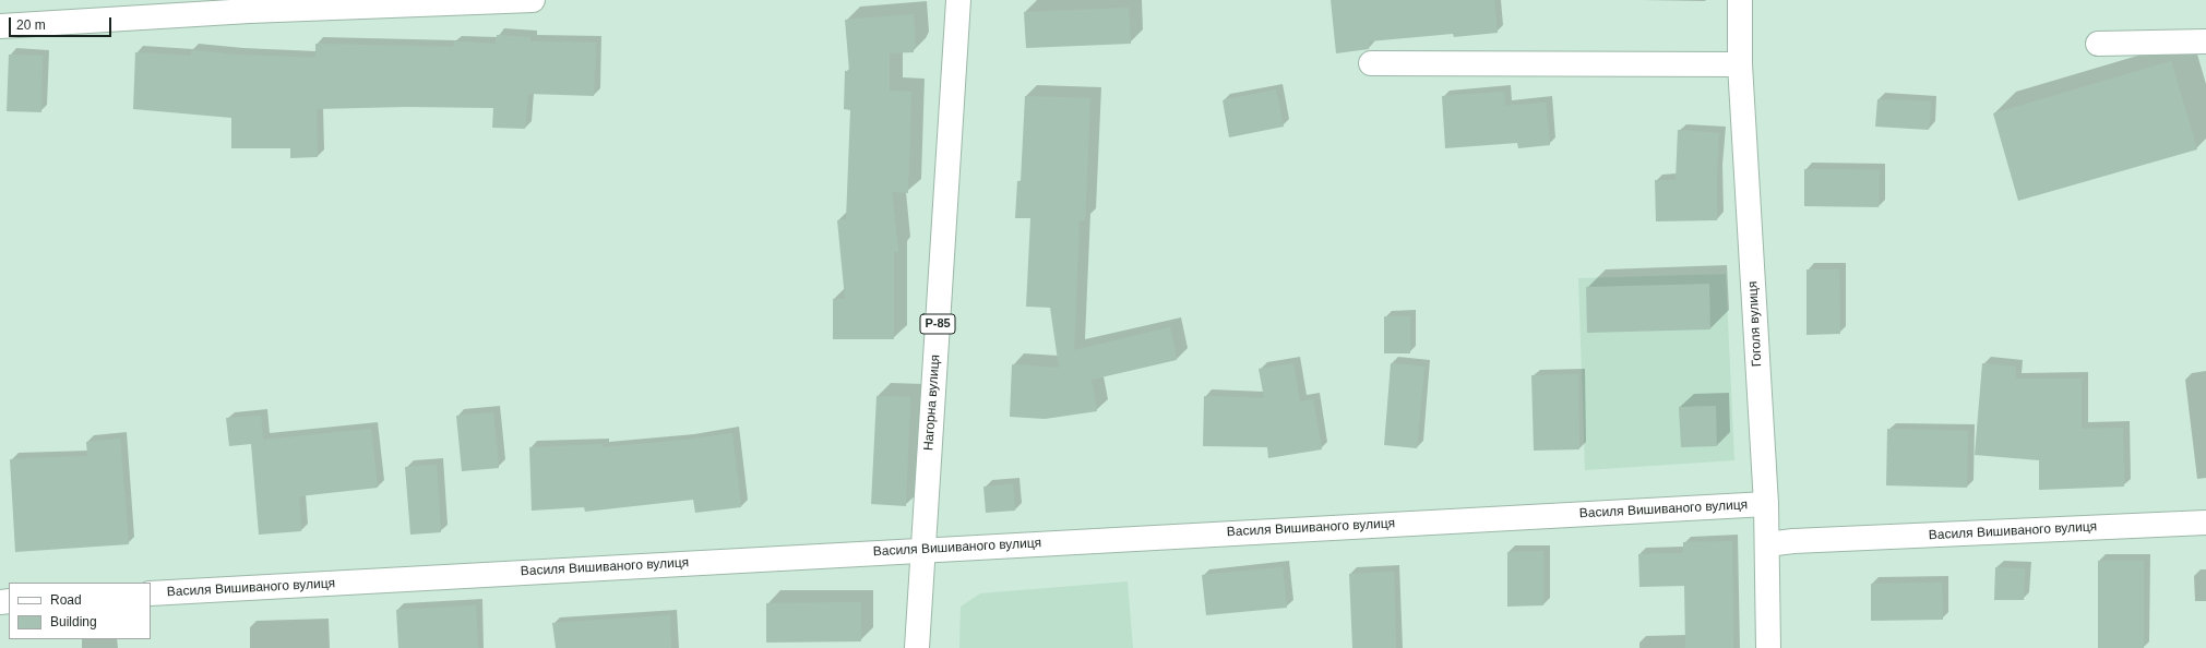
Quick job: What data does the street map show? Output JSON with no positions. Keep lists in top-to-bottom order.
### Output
{
  "streets": {
    "street": [
      "Р-85",
      "Гоголя вулиця",
      "Нагорна вулиця",
      "Василя Вишиваного вулиця"
    ]
  },
  "crossings": [
    ["Гоголя вулиця", "Василя Вишиваного вулиця"],
    ["Нагорна вулиця", "Василя Вишиваного вулиця"]
  ],
  "legend": ["Road", "Building"],
  "scale_bar": "20 m"
}
